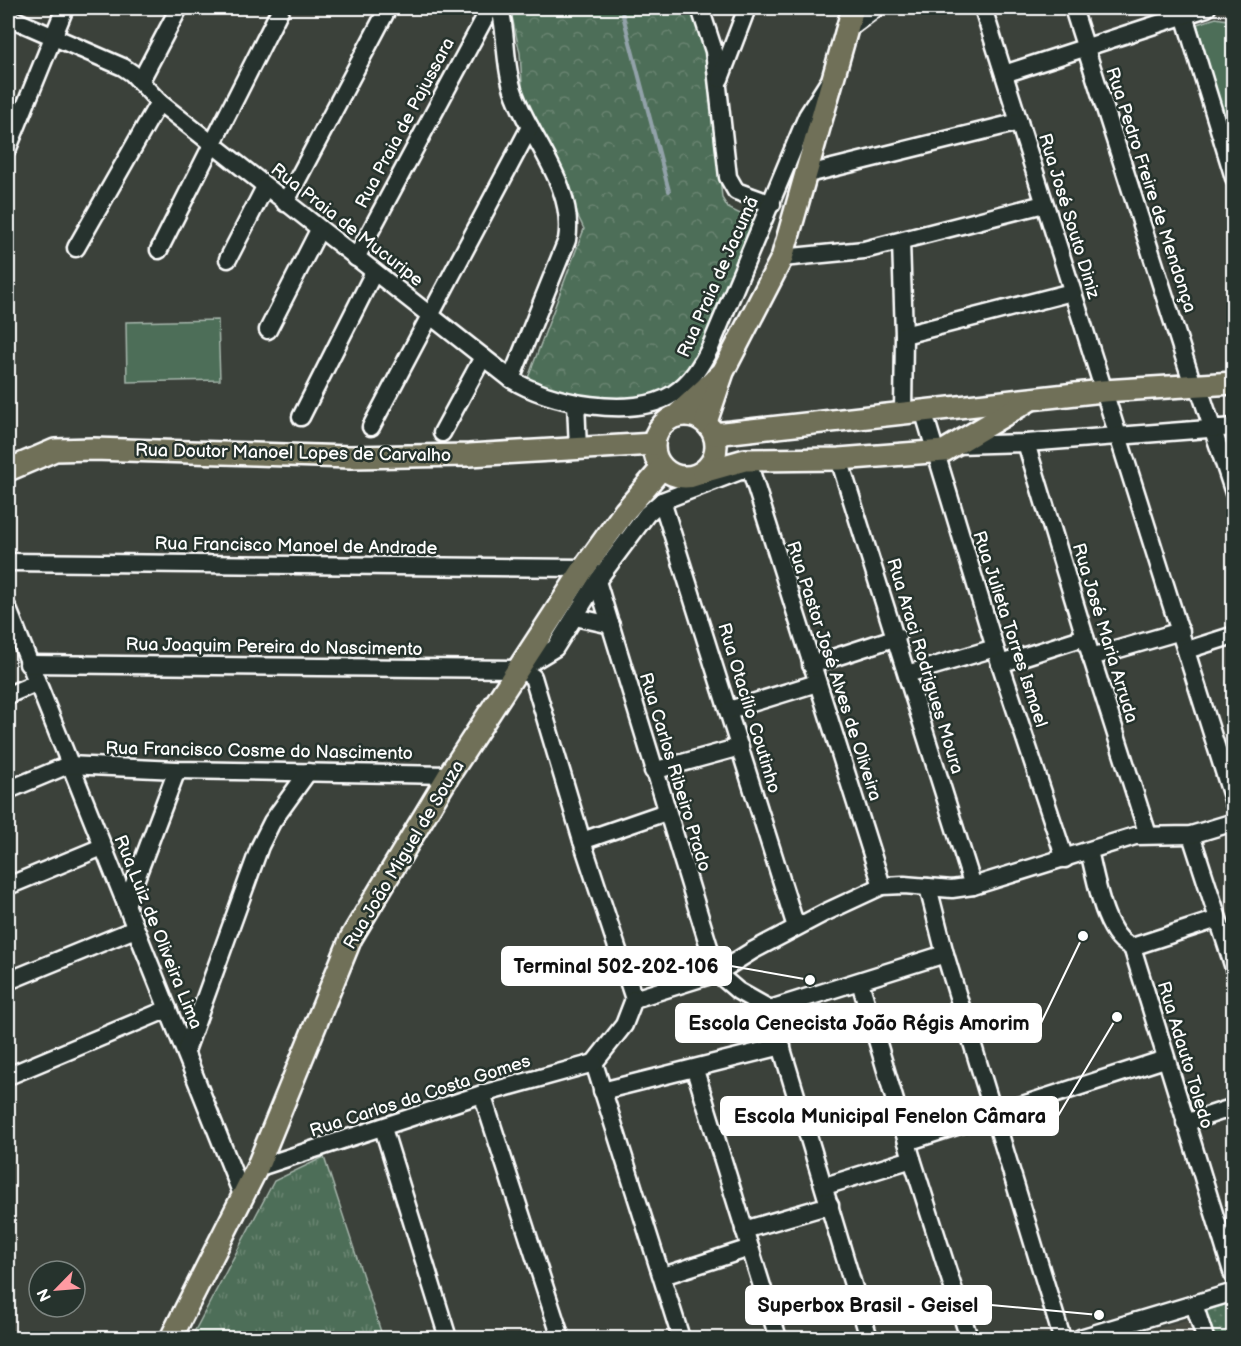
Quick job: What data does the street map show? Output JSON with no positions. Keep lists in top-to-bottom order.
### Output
{
  "streets": {
    "main road": ["Rua Doutor Manoel Lopes de Carvalho", "Rua João Miguel de Souza"],
    "street": [
      "Rua Praia de Pajussara",
      "Rua Pedro Freire de Mendonça",
      "Rua José Souto Diniz",
      "Rua Praia de Mucuripe",
      "Rua Praia de Jacumã",
      "Rua Francisco Manoel de Andrade",
      "Rua Julieta Torres Ismael",
      "Rua José Maria Arruda",
      "Rua Joaquim Pereira do Nascimento",
      "Rua Araci Rodrigues Moura",
      "Rua Pastor José Alves de Oliveira",
      "Rua Otacílio Coutinho",
      "Rua Francisco Cosme do Nascimento",
      "Rua Carlos Ribeiro Prado",
      "Rua Luiz de Oliveira Lima",
      "Rua Adauto Toledo",
      "Rua Carlos da Costa Gomes"
    ]
  },
  "crossings": [
    ["Rua Praia de Pajussara", "Rua Praia de Mucuripe"],
    ["Rua Praia de Mucuripe", "Rua Praia de Jacumã"],
    ["Rua Doutor Manoel Lopes de Carvalho", "Rua João Miguel de Souza"],
    ["Rua Francisco Manoel de Andrade", "Rua Carlos Ribeiro Prado"],
    ["Rua Francisco Manoel de Andrade", "Rua João Miguel de Souza"],
    ["Rua Joaquim Pereira do Nascimento", "Rua João Miguel de Souza"],
    ["Rua Joaquim Pereira do Nascimento", "Rua Luiz de Oliveira Lima"],
    ["Rua Francisco Cosme do Nascimento", "Rua João Miguel de Souza"],
    ["Rua Francisco Cosme do Nascimento", "Rua Luiz de Oliveira Lima"],
    ["Rua Carlos Ribeiro Prado", "Rua João Miguel de Souza"],
    ["Rua João Miguel de Souza", "Rua Luiz de Oliveira Lima"],
    ["Rua João Miguel de Souza", "Rua Carlos da Costa Gomes"]
  ],
  "places": [
    "Escola Cenecista João Régis Amorim",
    "Terminal 502-202-106",
    "Escola Municipal Fenelon Câmara",
    "Superbox Brasil - Geisel"
  ],
  "north": "bottom left"
}
